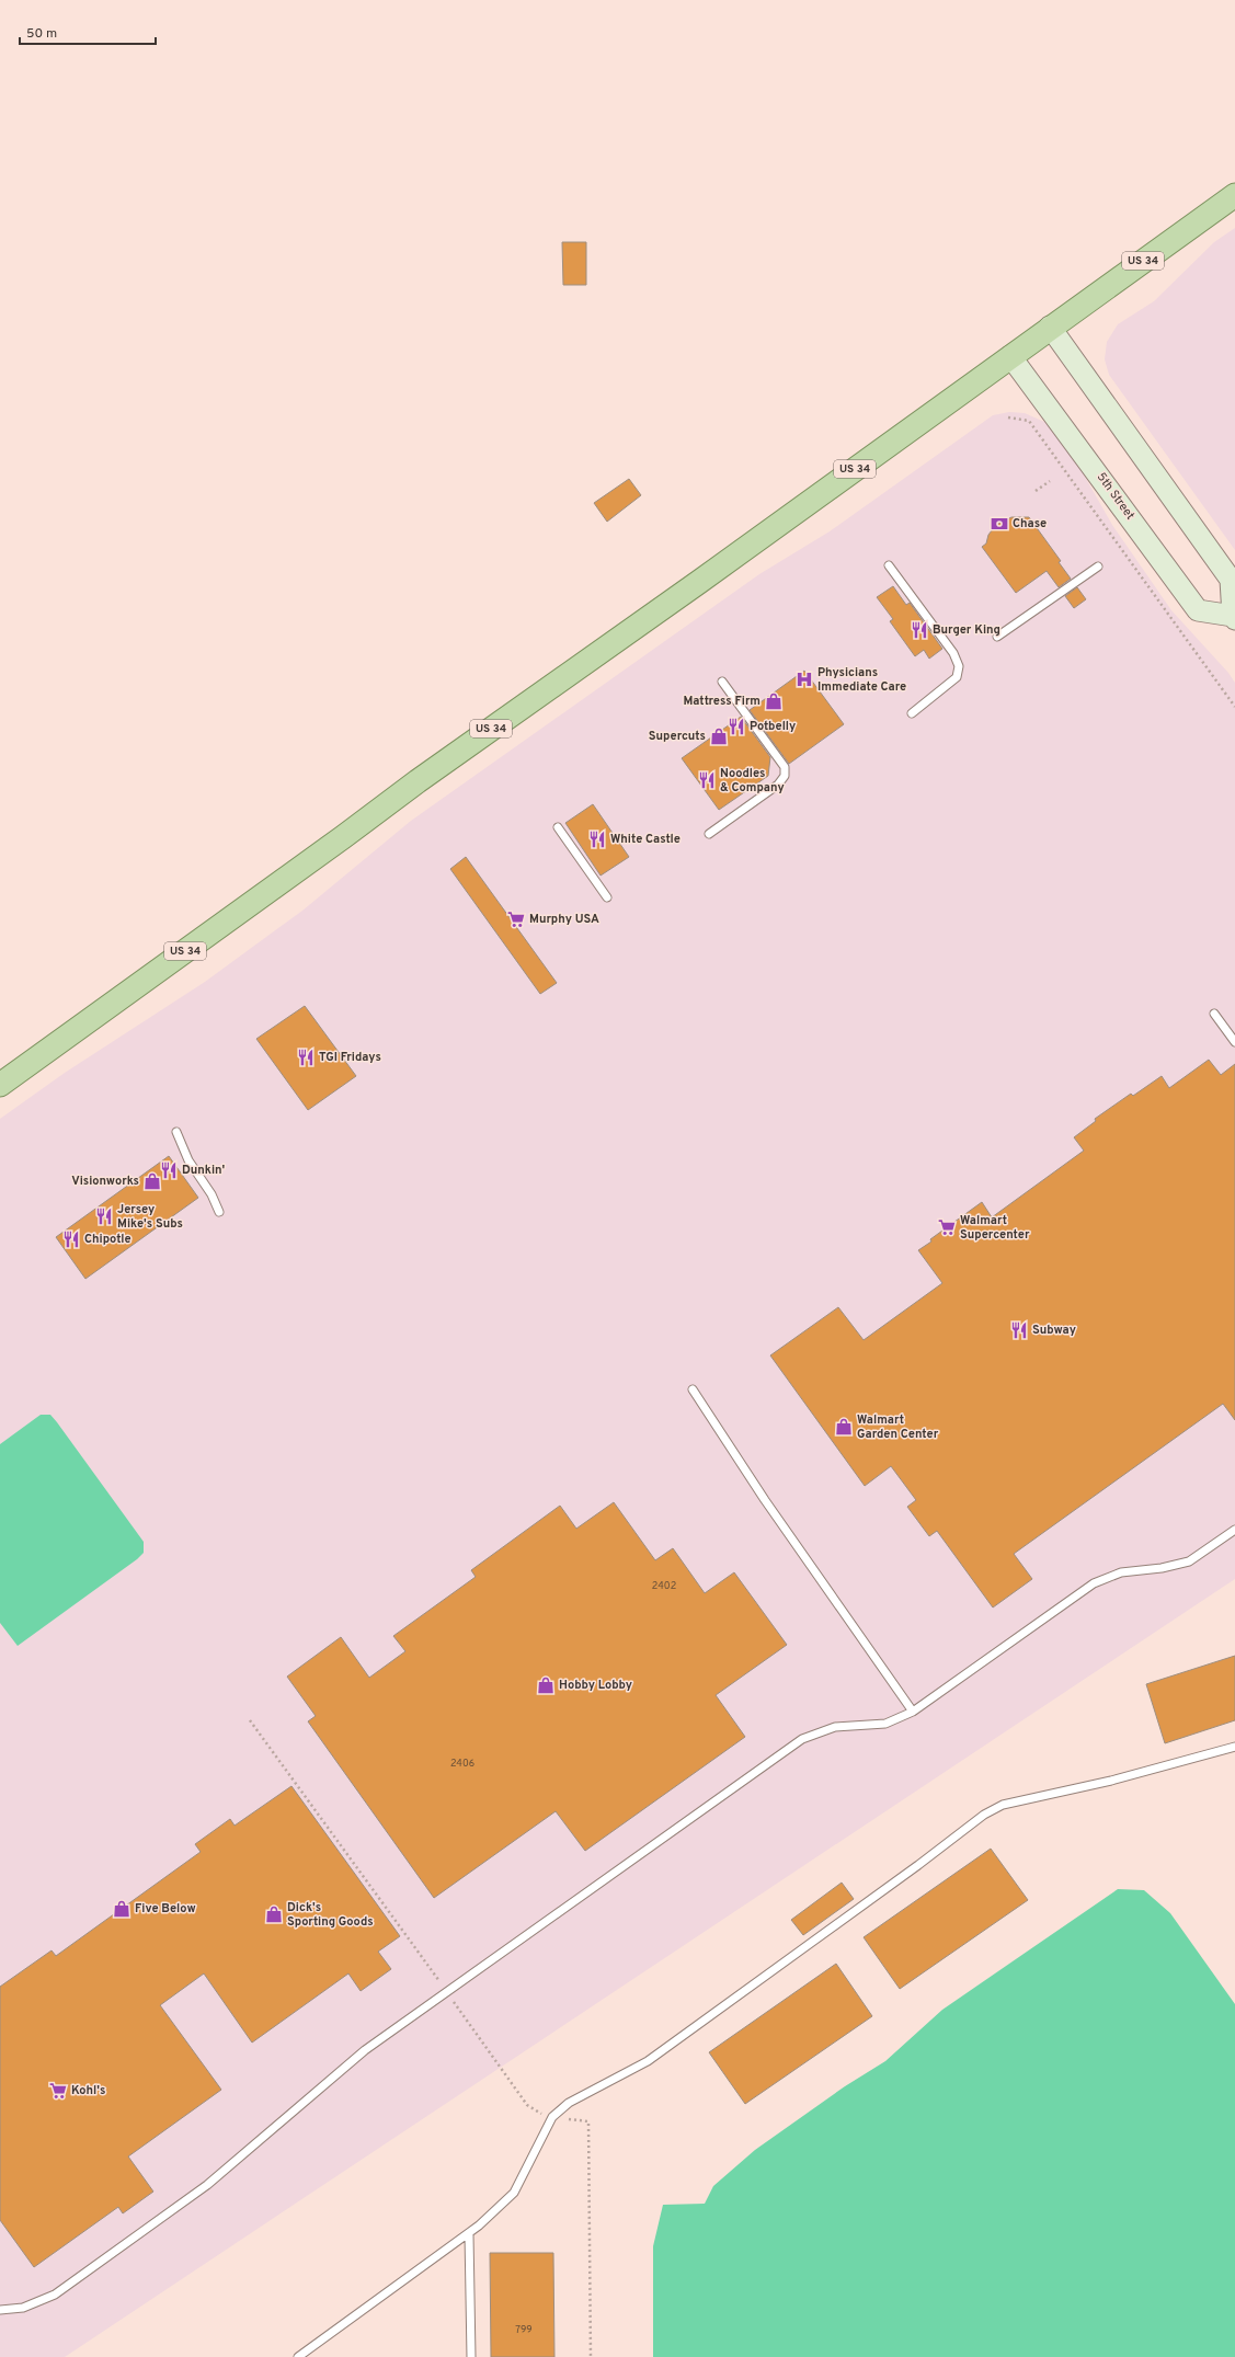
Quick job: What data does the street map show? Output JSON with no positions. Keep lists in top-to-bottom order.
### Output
{
  "streets": {
    "main road": ["US 34"],
    "street": ["5th Street"]
  },
  "crossings": [
    ["US 34", "5th Street"]
  ],
  "places": {
    "bank": ["Chase"],
    "restaurant": [
      "Burger King",
      "Potbelly",
      "Noodles & Company",
      "White Castle",
      "TGI Fridays",
      "Dunkin'",
      "Jersey Mike's Subs",
      "Chipotle",
      "Subway"
    ],
    "hospital": ["Physicians Immediate Care"],
    "shop": [
      "Mattress Firm",
      "Supercuts",
      "Visionworks",
      "Walmart Garden Center",
      "Hobby Lobby",
      "Five Below",
      "Dick's Sporting Goods"
    ],
    "supermarket": ["Murphy USA", "Walmart Supercenter", "Kohl's"]
  },
  "house_numbers": ["2402", "2406", "799"],
  "scale_bar": "50 m"
}
